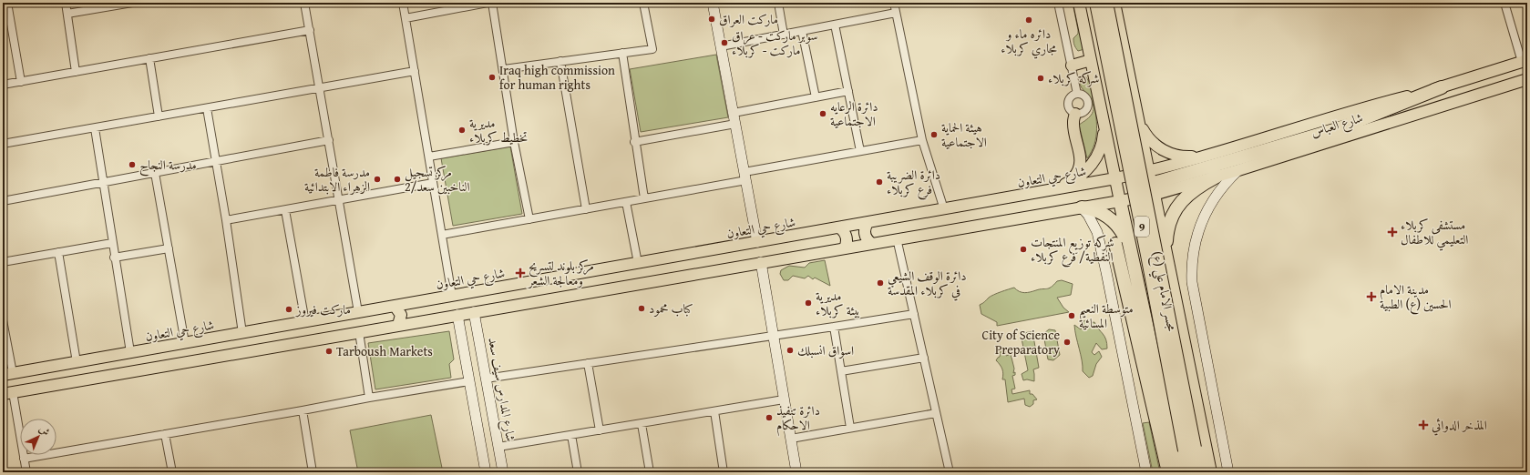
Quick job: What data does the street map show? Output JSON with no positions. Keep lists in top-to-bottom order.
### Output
{
  "streets": {
    "highway": ["9", "مجسر الامام علي (ع)"],
    "main road": ["شارع العباس", "شارع حي التعاون", "شارع المدارس سيف سعد"]
  },
  "crossings": [
    ["شارع العباس", "شارع حي التعاون"]
  ],
  "places": {
    "other": [
      "ماركت العراق",
      "دائره ماء و مجاري كربلاء",
      "سوبر ماركت - عراق ماركت - كربلاء",
      "Iraq high commission for human rights",
      "شركة كربلاء",
      "دائرة الرعايه الاجتماعية",
      "مديرية تخطيط كربلاء",
      "هيئة الحماية الاجتماعية",
      "مدرسة النجاح",
      "مدرسة فاطمة الزهراء الابتدائية",
      "مركز تسجيل الناخبين سعد/2",
      "دائرة الضريبة فرع كربلاء",
      "شركه توزيع المنتجات النفطية/ فرع كربلاء",
      "دائرة الوقف الشيعي في كربلاء المقدسة",
      "مديرية بيئة كربلاء",
      "كباب محمود",
      "ماركت فيروز",
      "متوسطة النعيم المسائية",
      "City of Science Preparatory",
      "اسواق انسبلك",
      "Tarboush Markets",
      "دائرة تنفيذ الاحكام"
    ],
    "health": [
      "مستشفى كربلاء التعليمي للاطفال",
      "مركز بلوند لتسريح ومعالجة الشعر",
      "مدينة الامام الحسين (ع) الطبية",
      "المذخر الدوائي"
    ]
  },
  "north": "top right"
}
